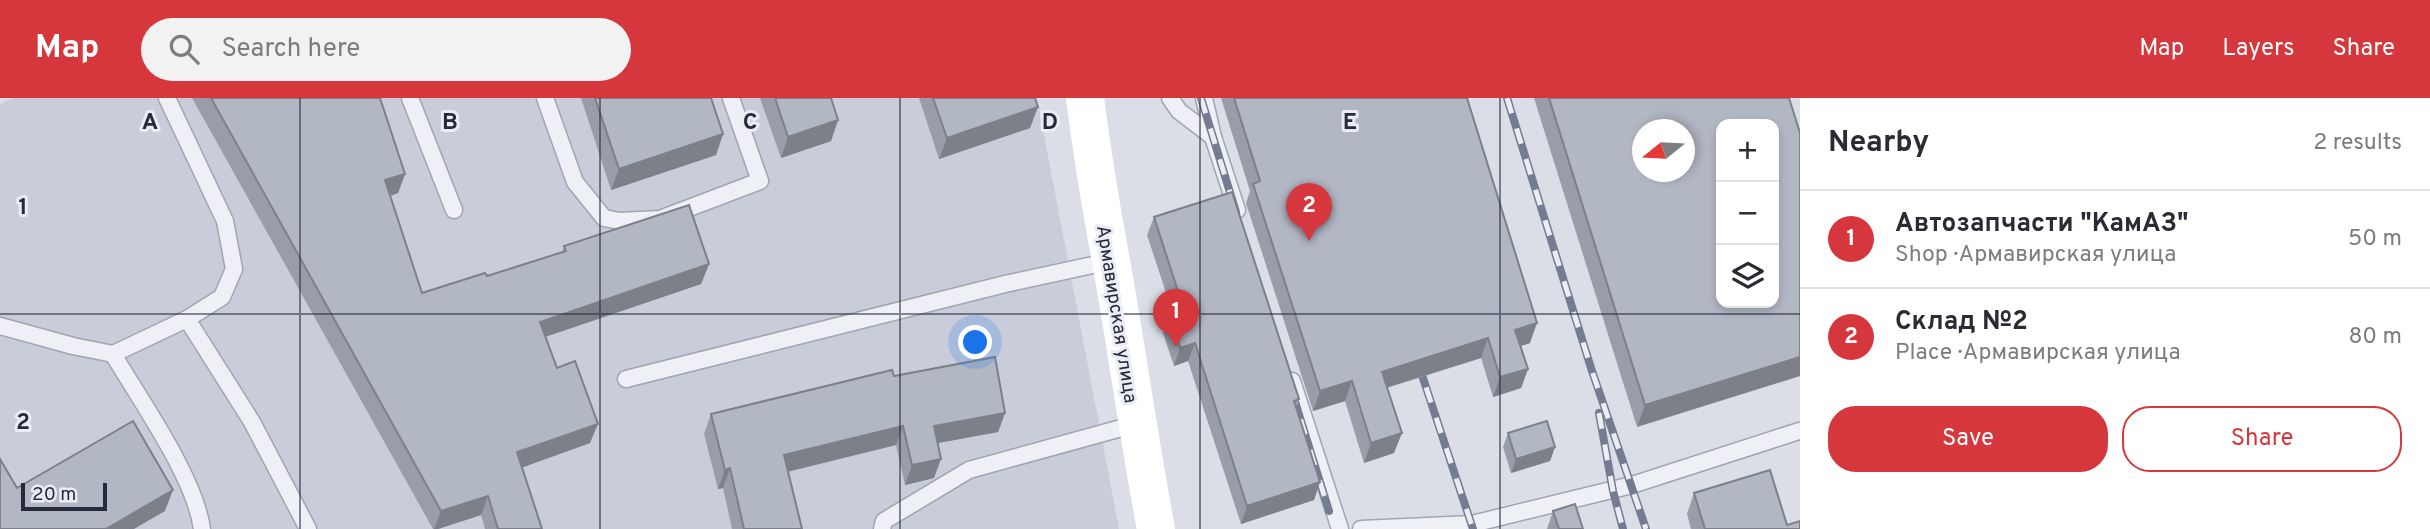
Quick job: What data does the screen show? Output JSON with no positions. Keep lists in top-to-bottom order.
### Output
{
  "streets": {
    "main road": ["Армавирская улица"]
  },
  "scale_bar": "20 m",
  "north": "left",
  "page": {
    "header": "Map",
    "search": "Search here",
    "nav": ["Map", "Layers", "Share"],
    "heading": ["Nearby", "2 results"],
    "map_buttons": ["+", "−"],
    "pins": ["2", "1"],
    "list": [
      {
        "mark": "1",
        "name": "Автозапчасти \"КамАЗ\"",
        "note": "Shop · Армавирская улица",
        "value": "50 m"
      },
      {
        "mark": "2",
        "name": "Склад №2",
        "note": "Place · Армавирская улица",
        "value": "80 m"
      }
    ],
    "buttons": ["Save", "Share"],
    "scale": "20 m"
  },
  "grid": {
    "columns": [
      "A",
      "B",
      "C",
      "D",
      "E"
    ],
    "rows": ["1", "2"]
  }
}
